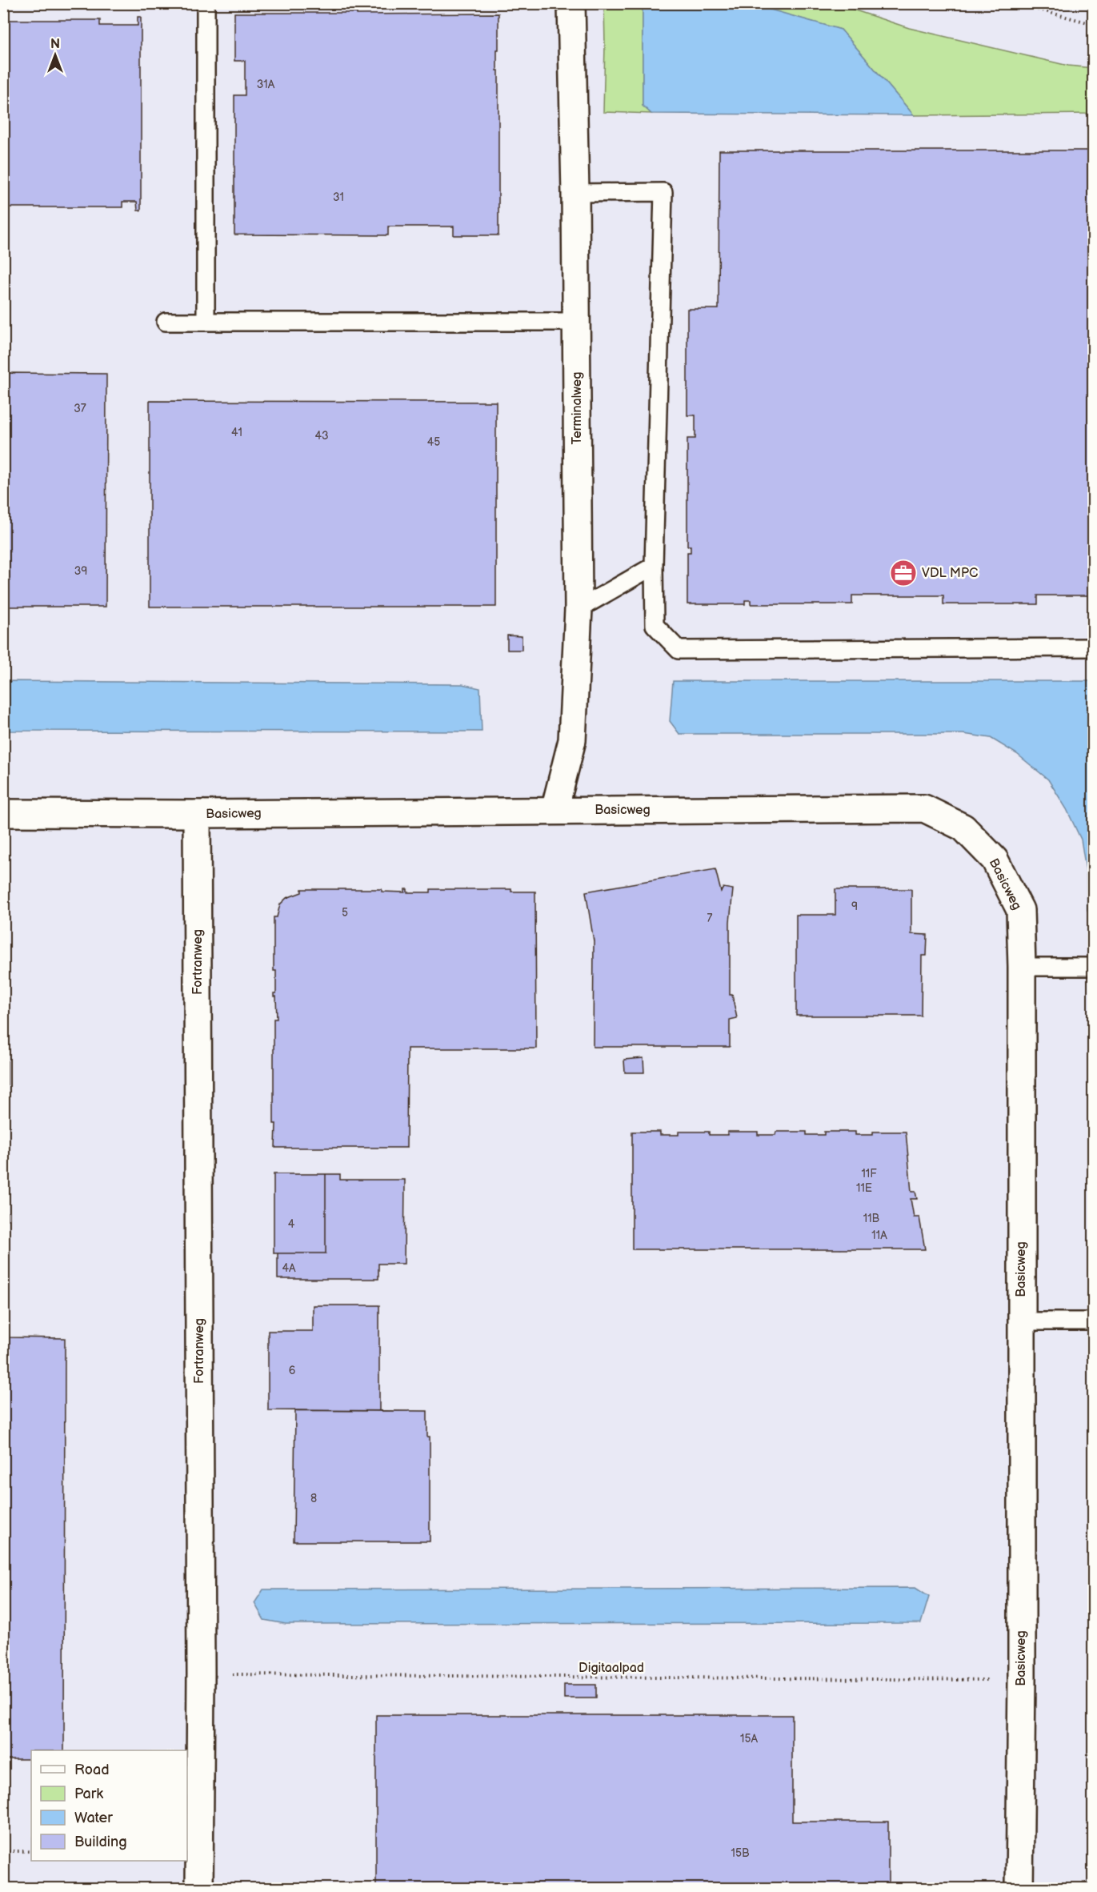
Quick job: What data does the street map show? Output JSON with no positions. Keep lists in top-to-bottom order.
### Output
{
  "streets": {
    "street": ["Terminalweg", "Basicweg", "Fortranweg"],
    "path": ["Digitaalpad"]
  },
  "crossings": [
    ["Terminalweg", "Basicweg"],
    ["Basicweg", "Fortranweg"],
    ["Basicweg", "Digitaalpad"],
    ["Fortranweg", "Digitaalpad"]
  ],
  "places": {
    "office": ["VDL MPC"]
  },
  "house_numbers": [
    "31A",
    "31",
    "37",
    "41",
    "43",
    "45",
    "39",
    "9",
    "5",
    "7",
    "11F",
    "11E",
    "11B",
    "4",
    "11A",
    "4A",
    "6",
    "8",
    "15A",
    "15B"
  ],
  "legend": [
    "Road",
    "Park",
    "Water",
    "Building"
  ],
  "north": "top"
}
